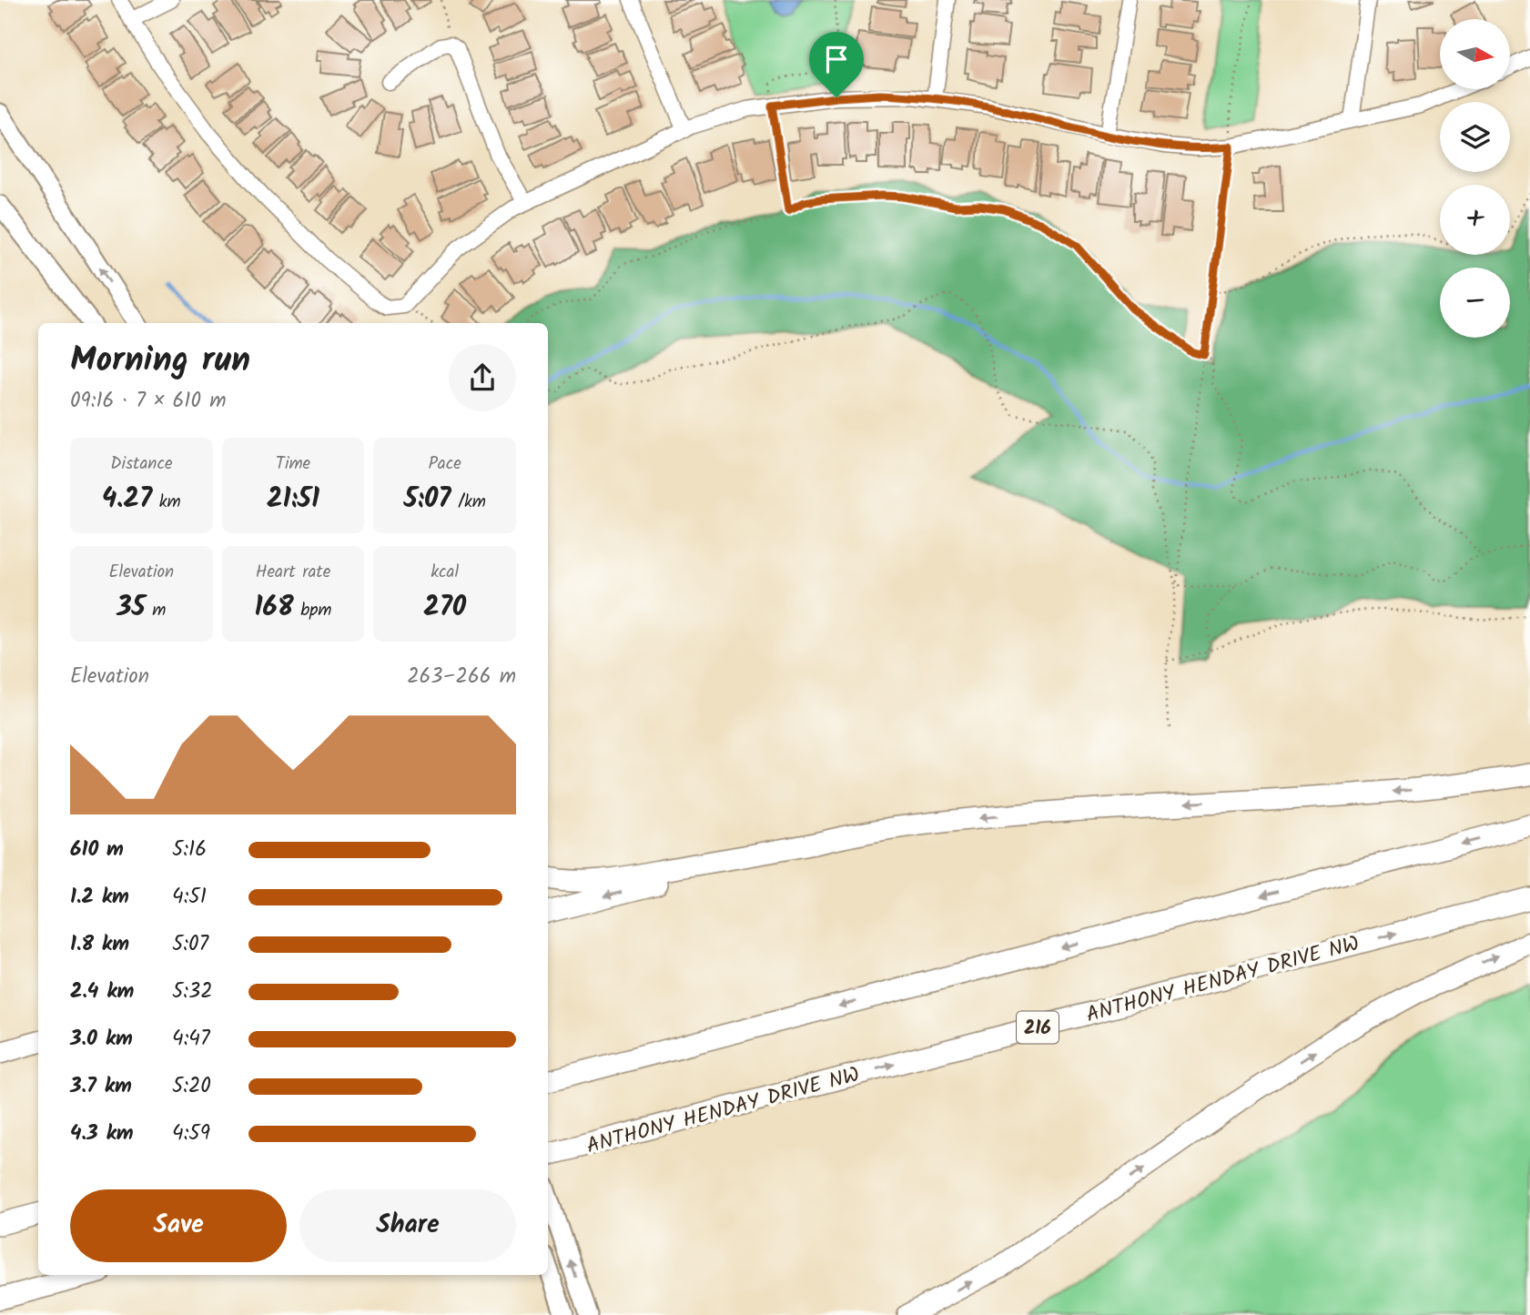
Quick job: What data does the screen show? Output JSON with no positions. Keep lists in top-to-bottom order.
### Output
{
  "streets": {
    "highway": ["ANTHONY HENDAY DRIVE NW", "216"]
  },
  "north": "right",
  "page": {
    "map_buttons": ["+", "−"],
    "heading": ["Morning run", "09:16 · 7 × 610 m"],
    "stats": [
      ["Distance", "4.27 km"],
      ["Time", "21:51"],
      ["Pace", "5:07 /km"],
      ["Elevation", "35 m"],
      ["Heart rate", "168 bpm"],
      ["kcal", "270"]
    ],
    "chart": ["Elevation", "263–266 m"],
    "list": [
      {
        "name": "610 m",
        "note": "5:16"
      },
      {
        "name": "1.2 km",
        "note": "4:51"
      },
      {
        "name": "1.8 km",
        "note": "5:07"
      },
      {
        "name": "2.4 km",
        "note": "5:32"
      },
      {
        "name": "3.0 km",
        "note": "4:47"
      },
      {
        "name": "3.7 km",
        "note": "5:20"
      },
      {
        "name": "4.3 km",
        "note": "4:59"
      }
    ],
    "buttons": ["Save", "Share"]
  }
}
